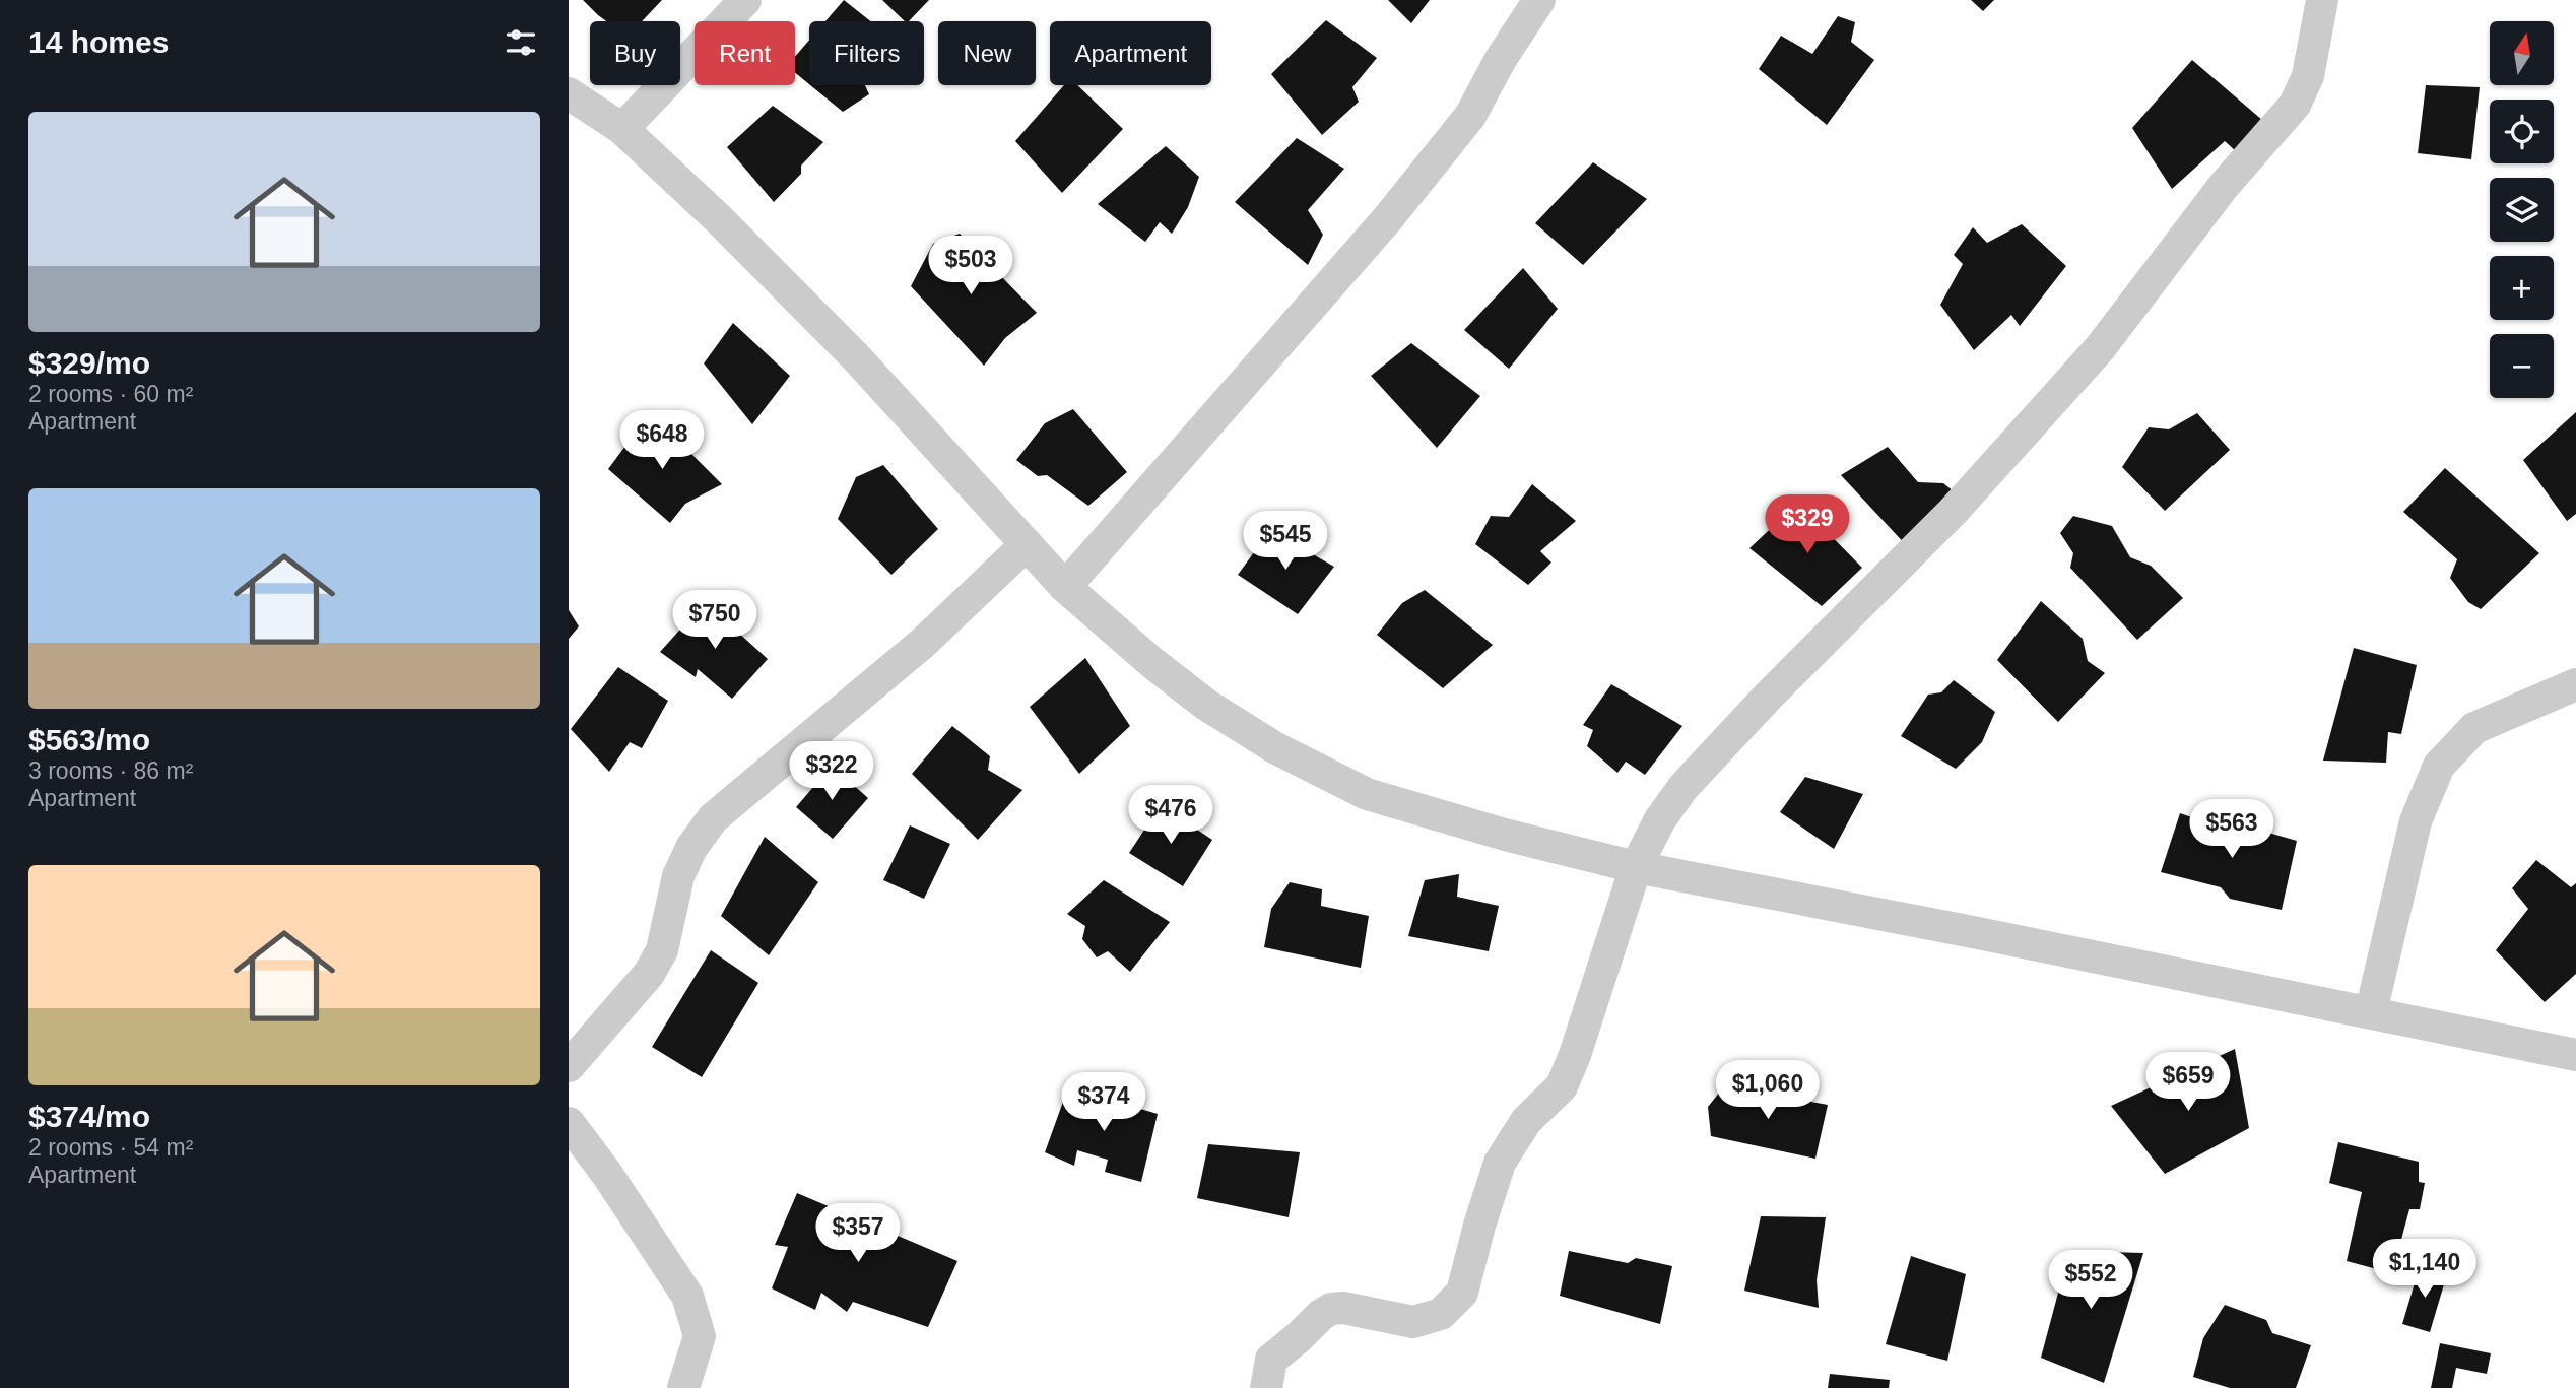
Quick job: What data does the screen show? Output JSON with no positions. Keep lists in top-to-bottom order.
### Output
{
  "north": "top",
  "page": {
    "heading": "14 homes",
    "map_buttons": ["+", "−"],
    "chip": [
      "Buy",
      "Rent",
      "Filters",
      "New",
      "Apartment"
    ],
    "list": [
      {
        "name": "$329/mo",
        "note": "2 rooms · 60 m² · Apartment"
      },
      {
        "name": "$563/mo",
        "note": "3 rooms · 86 m² · Apartment"
      },
      {
        "name": "$374/mo",
        "note": "2 rooms · 54 m² · Apartment"
      }
    ],
    "price": [
      "$503",
      "$648",
      "$329",
      "$545",
      "$750",
      "$322",
      "$476",
      "$563",
      "$659",
      "$1,060",
      "$374",
      "$357",
      "$1,140",
      "$552"
    ]
  }
}
